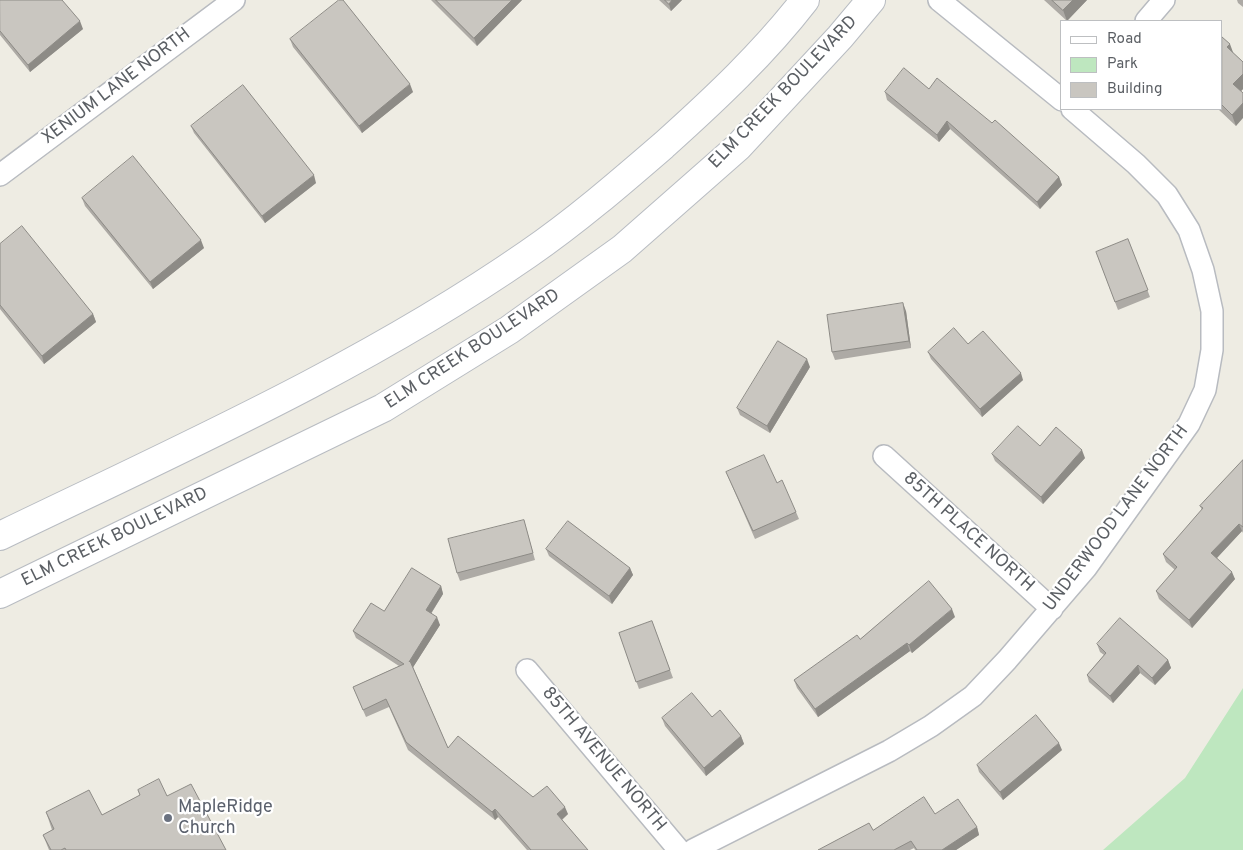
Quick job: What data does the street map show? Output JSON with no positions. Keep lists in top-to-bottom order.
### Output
{
  "streets": {
    "main road": ["ELM CREEK BOULEVARD"],
    "street": [
      "XENIUM LANE NORTH",
      "UNDERWOOD LANE NORTH",
      "85TH PLACE NORTH",
      "85TH AVENUE NORTH"
    ]
  },
  "crossings": [
    ["UNDERWOOD LANE NORTH", "85TH PLACE NORTH"]
  ],
  "places": ["MapleRidge Church"],
  "legend": ["Road", "Park", "Building"]
}
